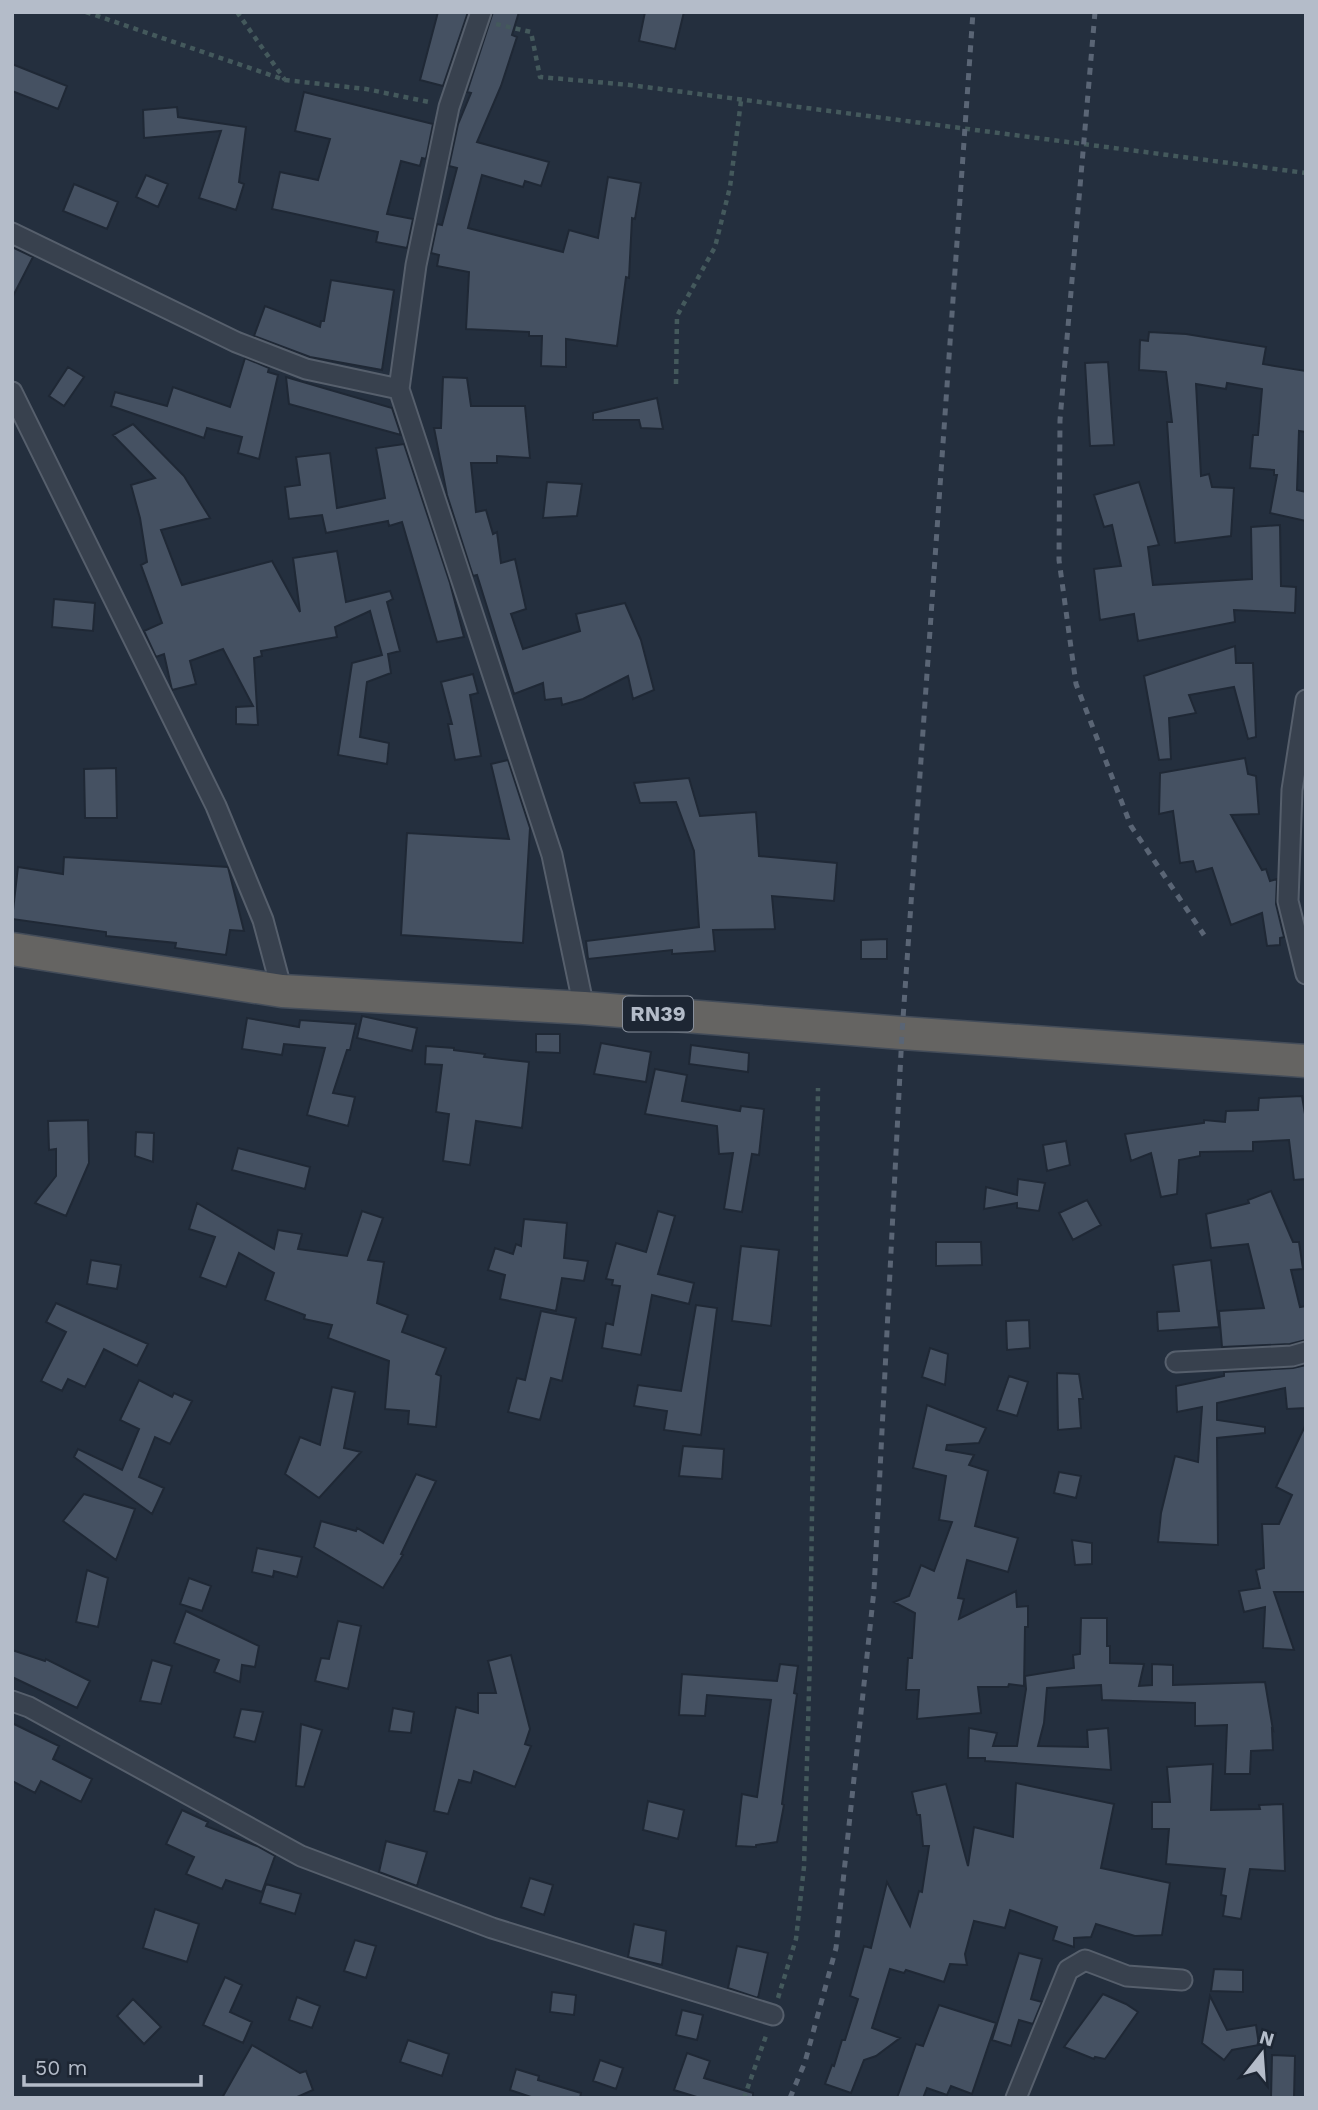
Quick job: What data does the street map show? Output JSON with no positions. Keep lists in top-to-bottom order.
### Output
{
  "streets": {
    "highway": ["RN39"]
  },
  "scale_bar": "50 m",
  "north": "top"
}
